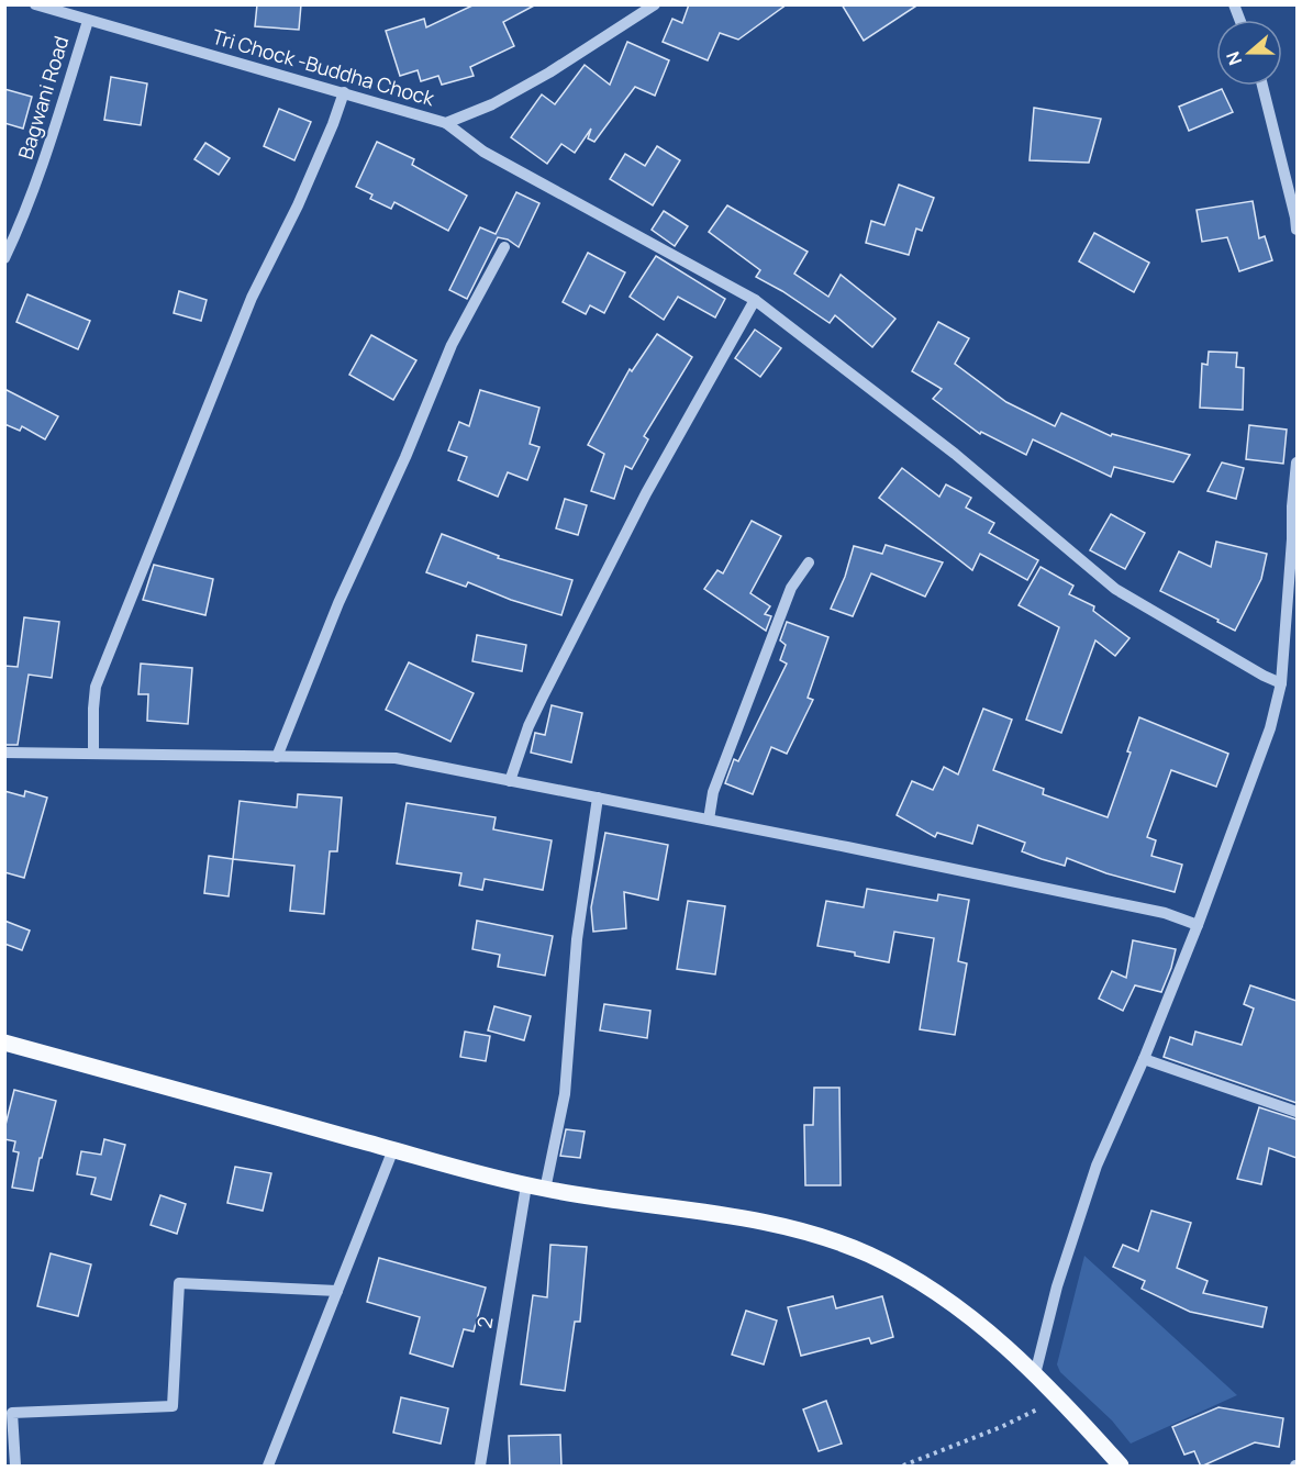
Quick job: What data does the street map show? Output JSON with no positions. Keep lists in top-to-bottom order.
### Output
{
  "streets": {
    "street": ["Tri Chock -Buddha Chock", "Bagwani Road", "2"]
  },
  "crossings": [
    ["Tri Chock -Buddha Chock", "Bagwani Road"]
  ],
  "north": "left"
}
